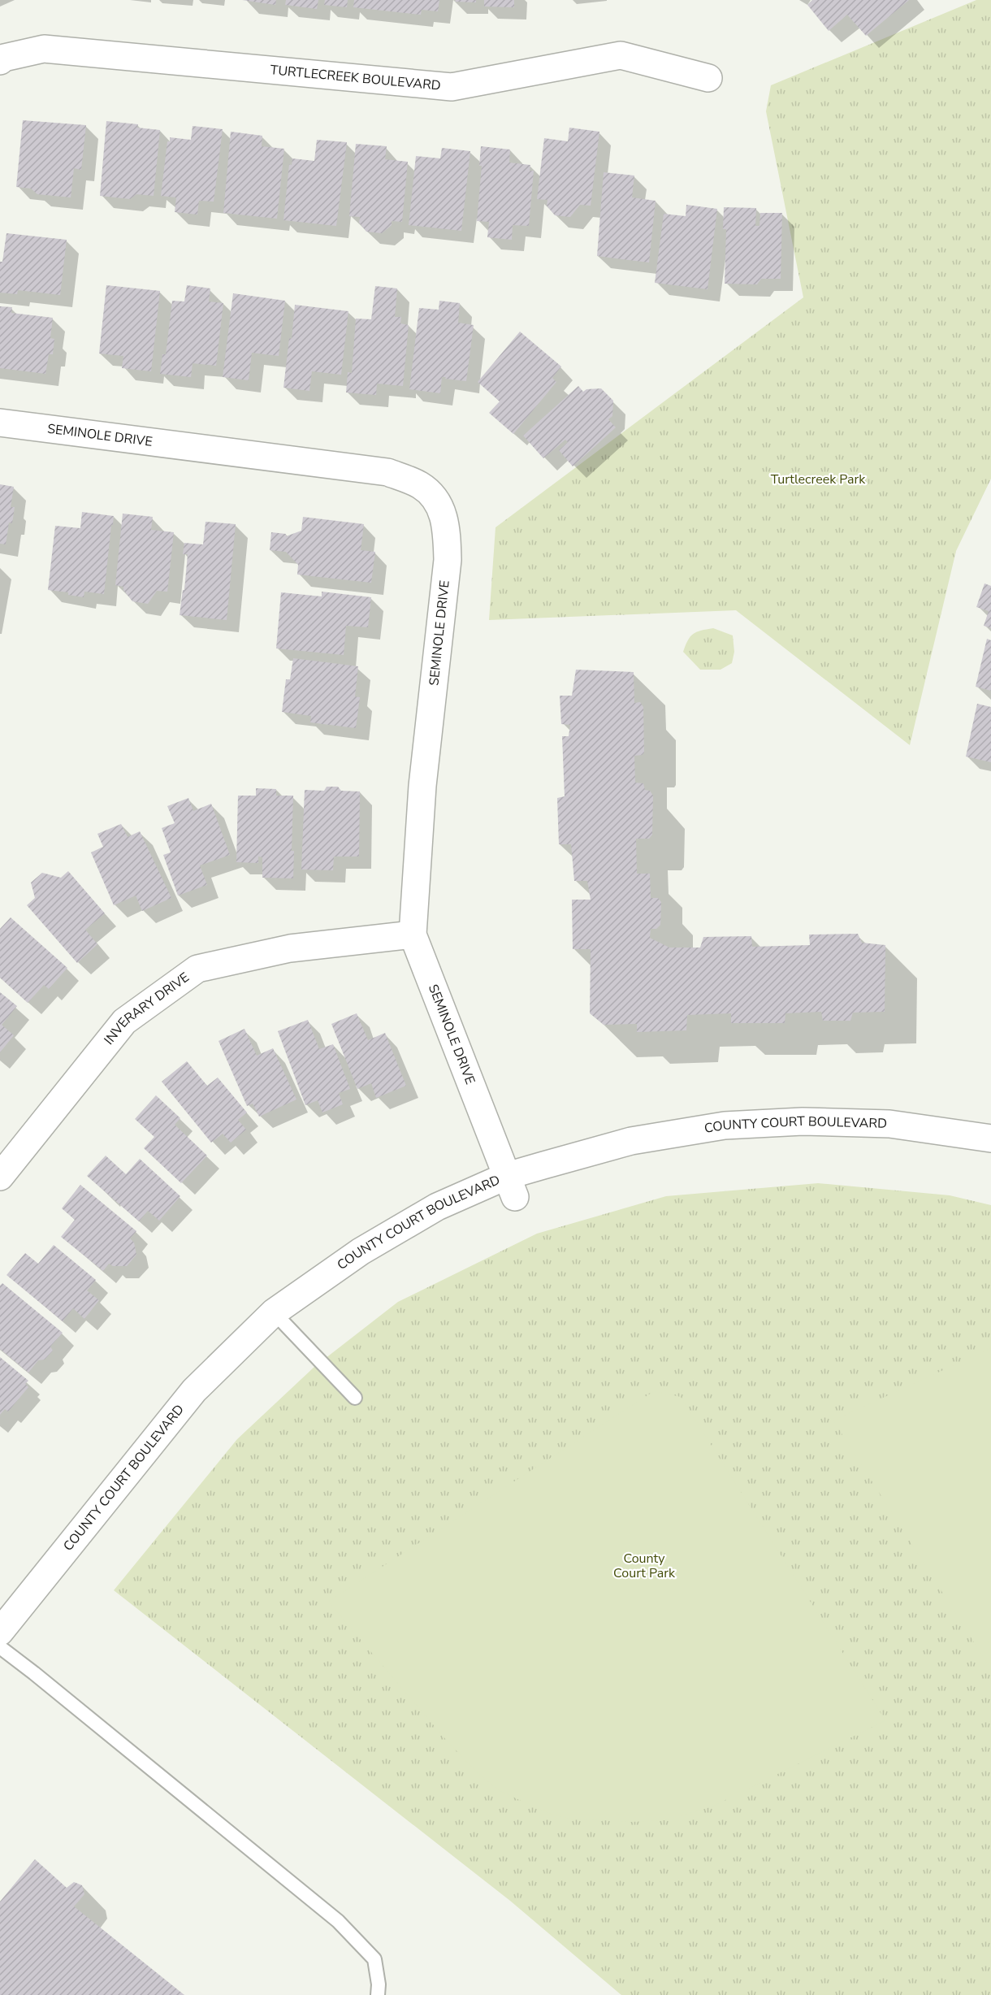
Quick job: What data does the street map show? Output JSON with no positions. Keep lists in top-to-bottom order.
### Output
{
  "streets": {
    "street": [
      "TURTLECREEK BOULEVARD",
      "SEMINOLE DRIVE",
      "INVERARY DRIVE",
      "COUNTY COURT BOULEVARD"
    ]
  },
  "crossings": [
    ["SEMINOLE DRIVE", "INVERARY DRIVE"],
    ["SEMINOLE DRIVE", "COUNTY COURT BOULEVARD"]
  ],
  "parks": ["Turtlecreek Park", "County Court Park"]
}
